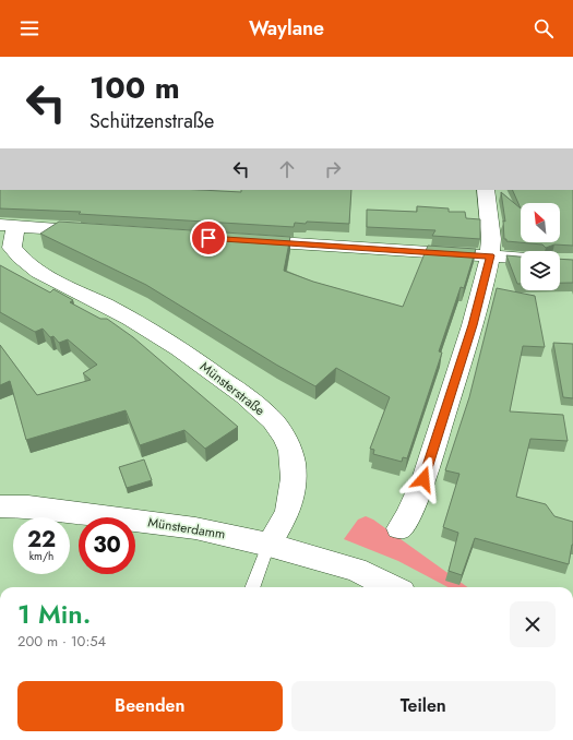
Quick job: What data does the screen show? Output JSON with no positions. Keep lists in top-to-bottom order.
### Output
{
  "streets": {
    "main road": ["Münsterdamm"],
    "street": ["Münsterstraße"]
  },
  "crossings": [
    ["Münsterstraße", "Münsterdamm"]
  ],
  "north": "top left",
  "page": {
    "header": "Waylane",
    "turn": ["100 m", "Schützenstraße"],
    "speed": "22 km/h",
    "limit": "30",
    "heading": ["1 Min.", "200 m · 10:54"],
    "buttons": ["Beenden", "Teilen"]
  }
}
